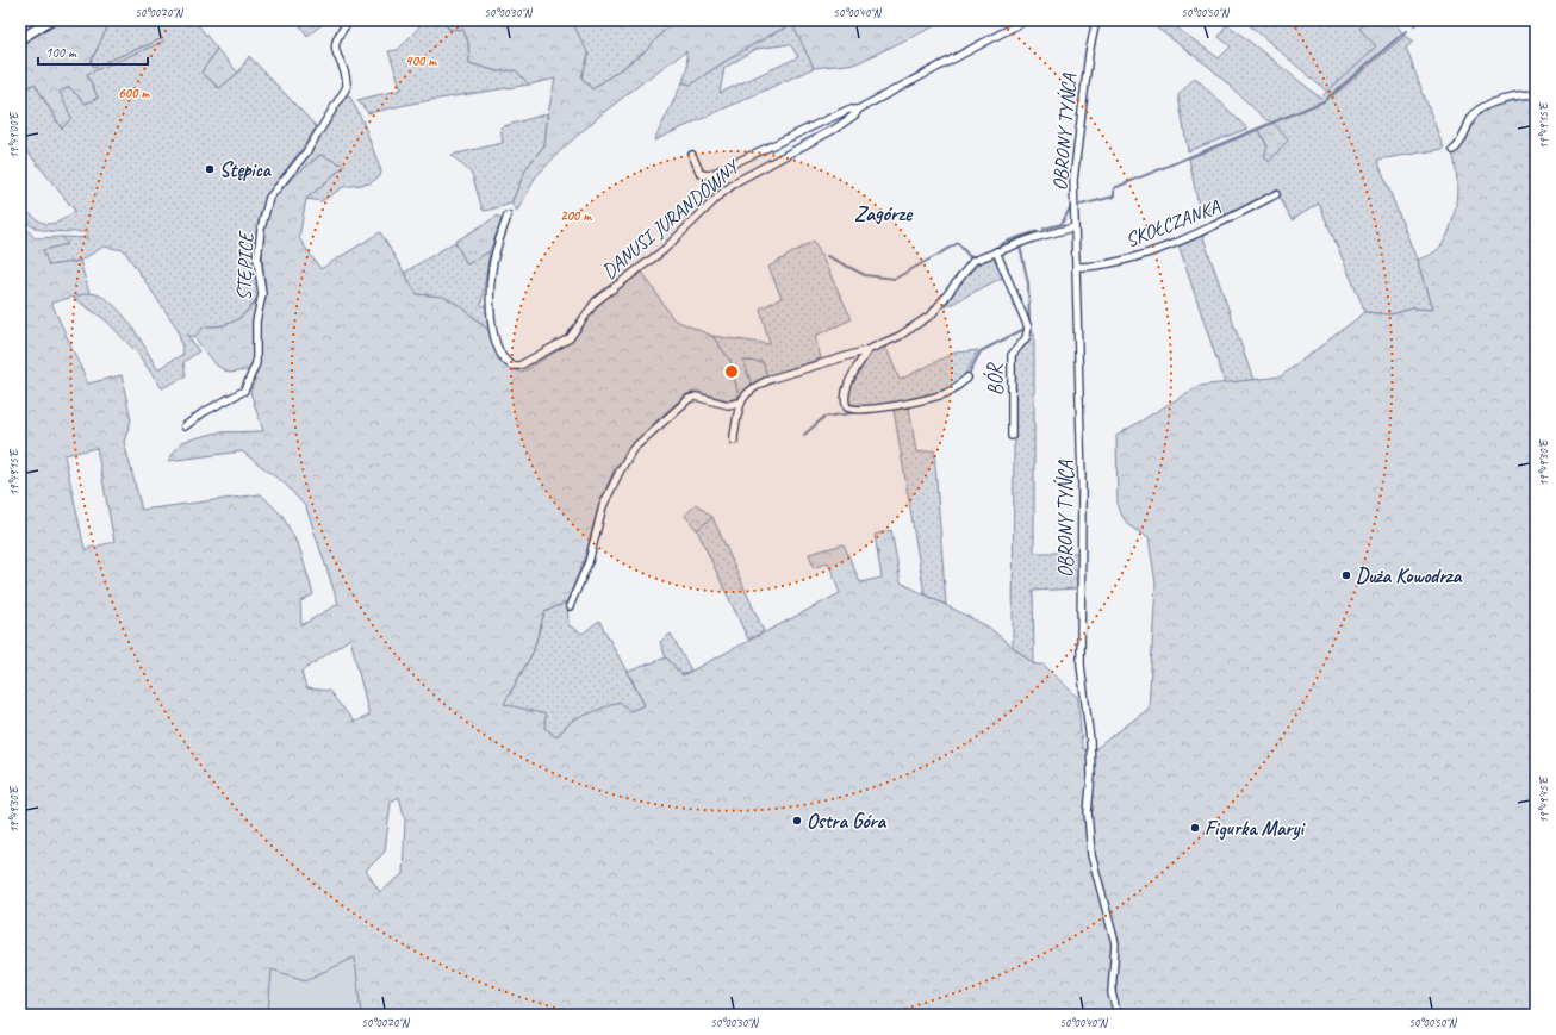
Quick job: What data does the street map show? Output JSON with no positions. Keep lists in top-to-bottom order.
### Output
{
  "streets": {
    "street": [
      "OBRONY TYŃCA",
      "DANUSI JURANDÓWNY",
      "SKOŁCZANKA",
      "STĘPICE",
      "BÓR"
    ]
  },
  "crossings": [
    ["OBRONY TYŃCA", "SKOŁCZANKA"]
  ],
  "districts": ["Zagórze"],
  "places": [
    "Stępica",
    "Duża Kowodrza",
    "Ostra Góra",
    "Figurka Maryi"
  ],
  "scale_bar": "100 m",
  "coordinates": [
    "50°00'20\"N",
    "50°00'30\"N",
    "50°00'40\"N",
    "50°00'50\"N",
    "19°49'15\"E",
    "19°49'00\"E",
    "19°49'30\"E",
    "19°49'45\"E"
  ],
  "rings": ["400 m", "600 m", "200 m"]
}
